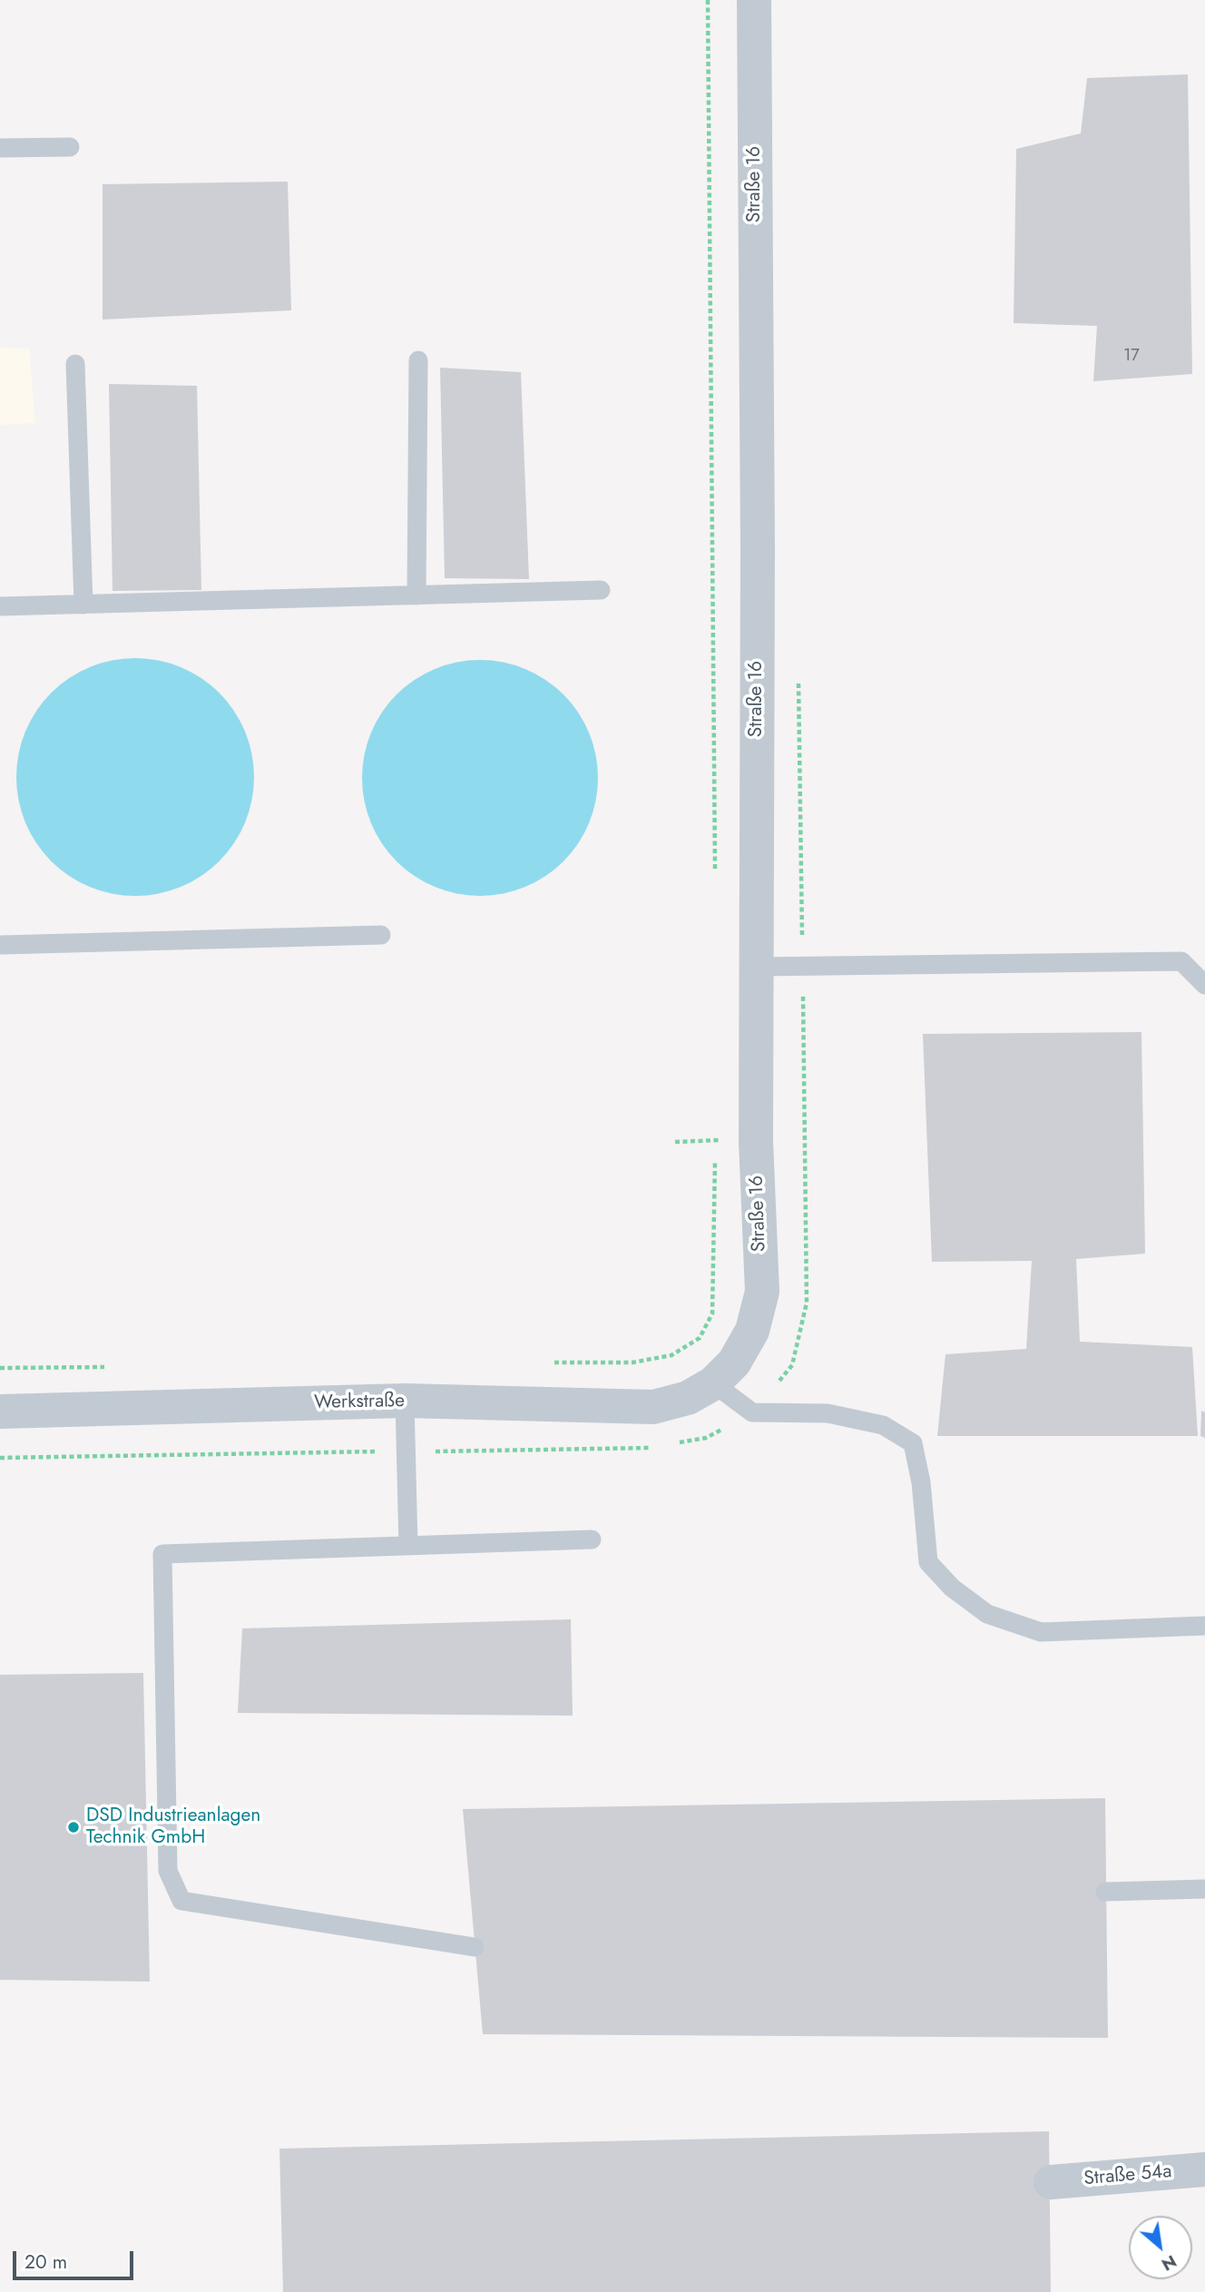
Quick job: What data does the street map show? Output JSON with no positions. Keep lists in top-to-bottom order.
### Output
{
  "streets": {
    "street": ["Straße 16", "Werkstraße", "Straße 54a"]
  },
  "crossings": [
    ["Straße 16", "Werkstraße"]
  ],
  "places": ["DSD Industrieanlagen Technik GmbH"],
  "house_numbers": ["17"],
  "scale_bar": "20 m",
  "north": "bottom right"
}
